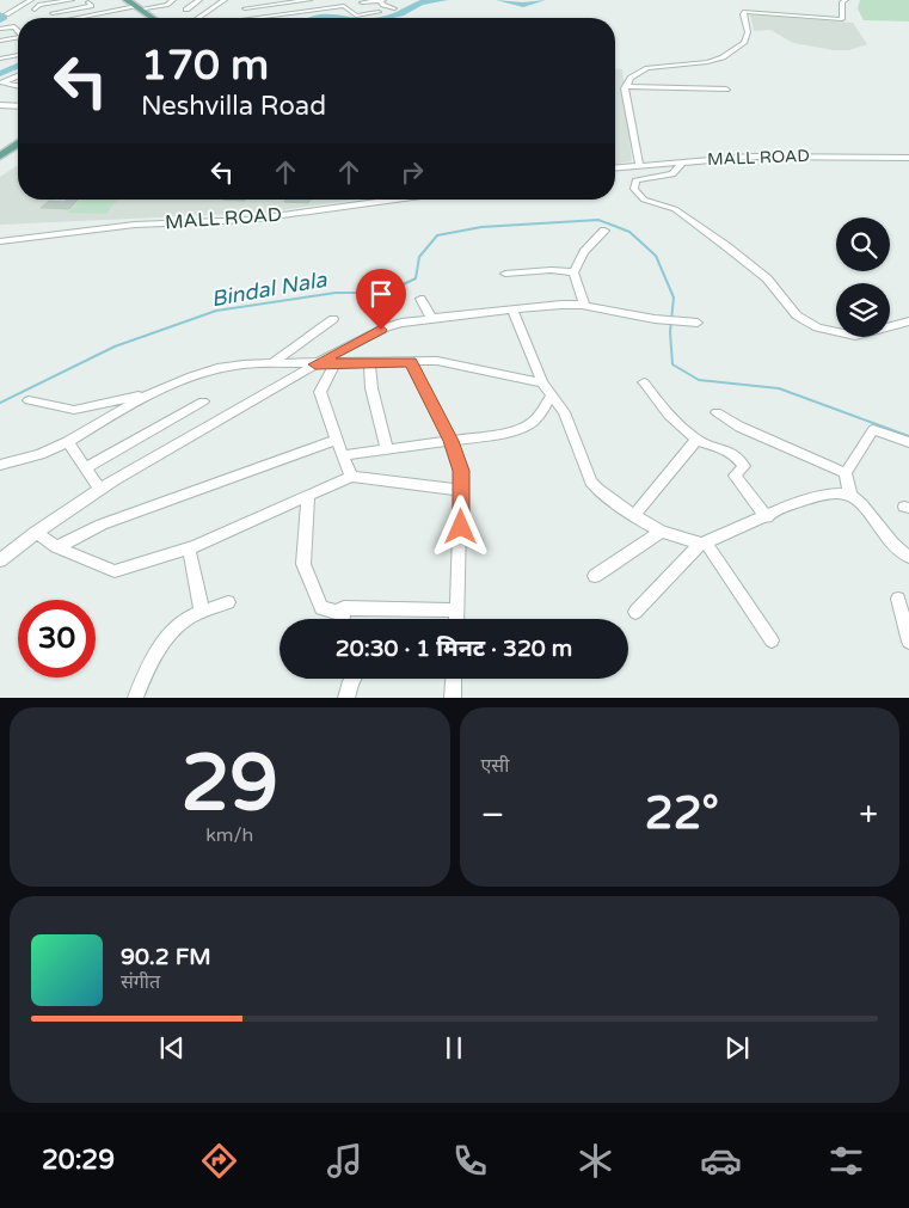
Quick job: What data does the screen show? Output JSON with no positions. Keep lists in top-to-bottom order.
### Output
{
  "streets": {
    "street": ["MALL ROAD"]
  },
  "water": ["Bindal Nala"],
  "page": {
    "turn": ["170 m", "Neshvilla Road"],
    "limit": "30",
    "trip": "20:30 · 1 मिनट · 320 m",
    "tile": [
      ["29", "km/h"],
      "एसी"
    ],
    "heat": ["−", "22°", "+"],
    "song": ["90.2 FM", "संगीत"],
    "tabs": "20:29"
  }
}
